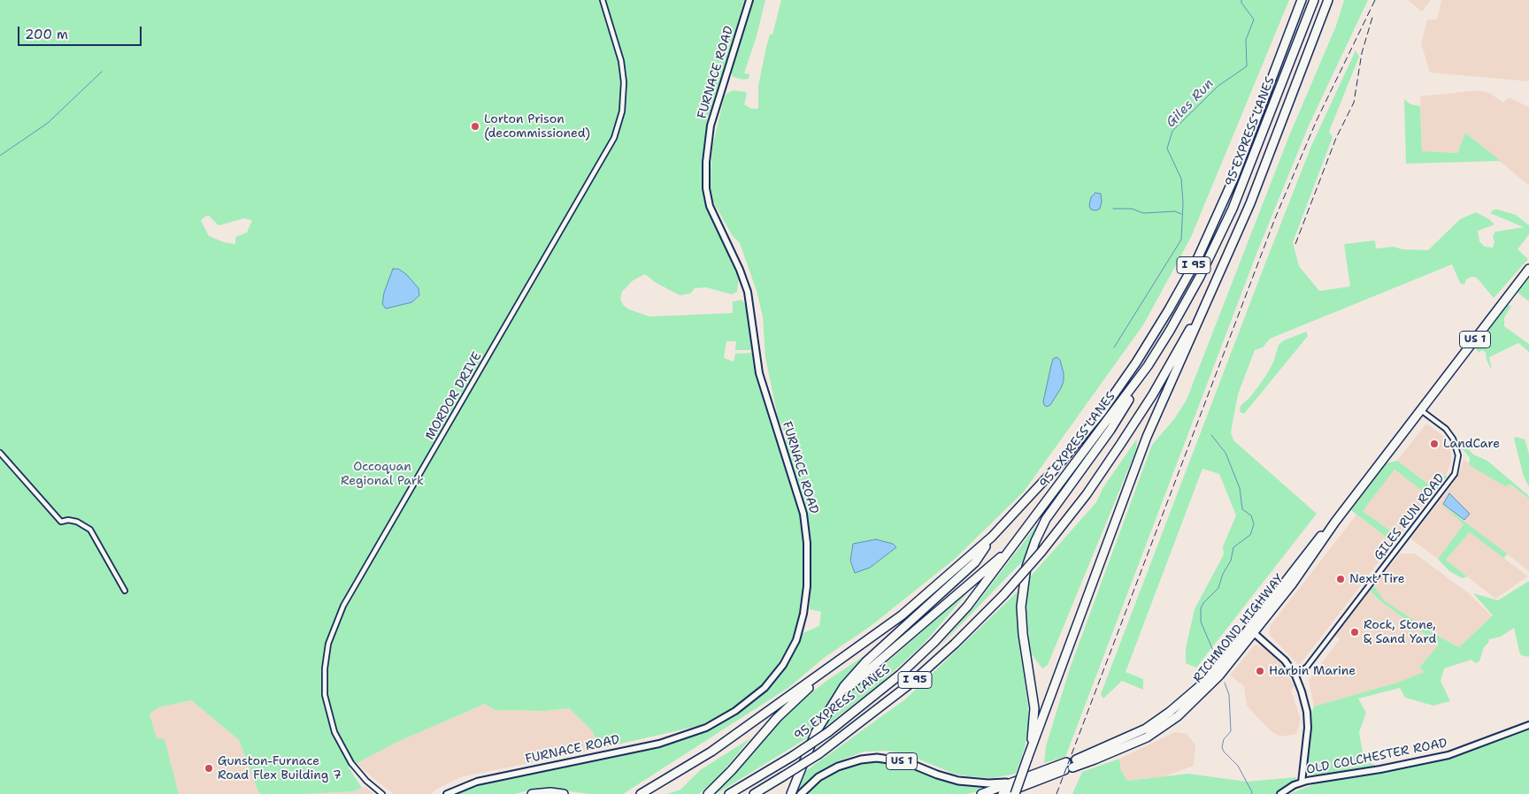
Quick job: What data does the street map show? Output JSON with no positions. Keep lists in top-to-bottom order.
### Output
{
  "streets": {
    "highway": [
      "95 EXPRESS LANES",
      "I 95",
      "US 1",
      "RICHMOND HIGHWAY"
    ],
    "main road": ["FURNACE ROAD", "OLD COLCHESTER ROAD"],
    "street": ["MORDOR DRIVE", "GILES RUN ROAD"]
  },
  "crossings": [
    ["GILES RUN ROAD", "RICHMOND HIGHWAY"]
  ],
  "water": ["Giles Run"],
  "parks": ["Occoquan Regional Park"],
  "places": [
    "Lorton Prison (decommissioned)",
    "LandCare",
    "Next Tire",
    "Rock, Stone, & Sand Yard",
    "Harbin Marine",
    "Gunston-Furnace Road Flex Building 7"
  ],
  "scale_bar": "200 m"
}
